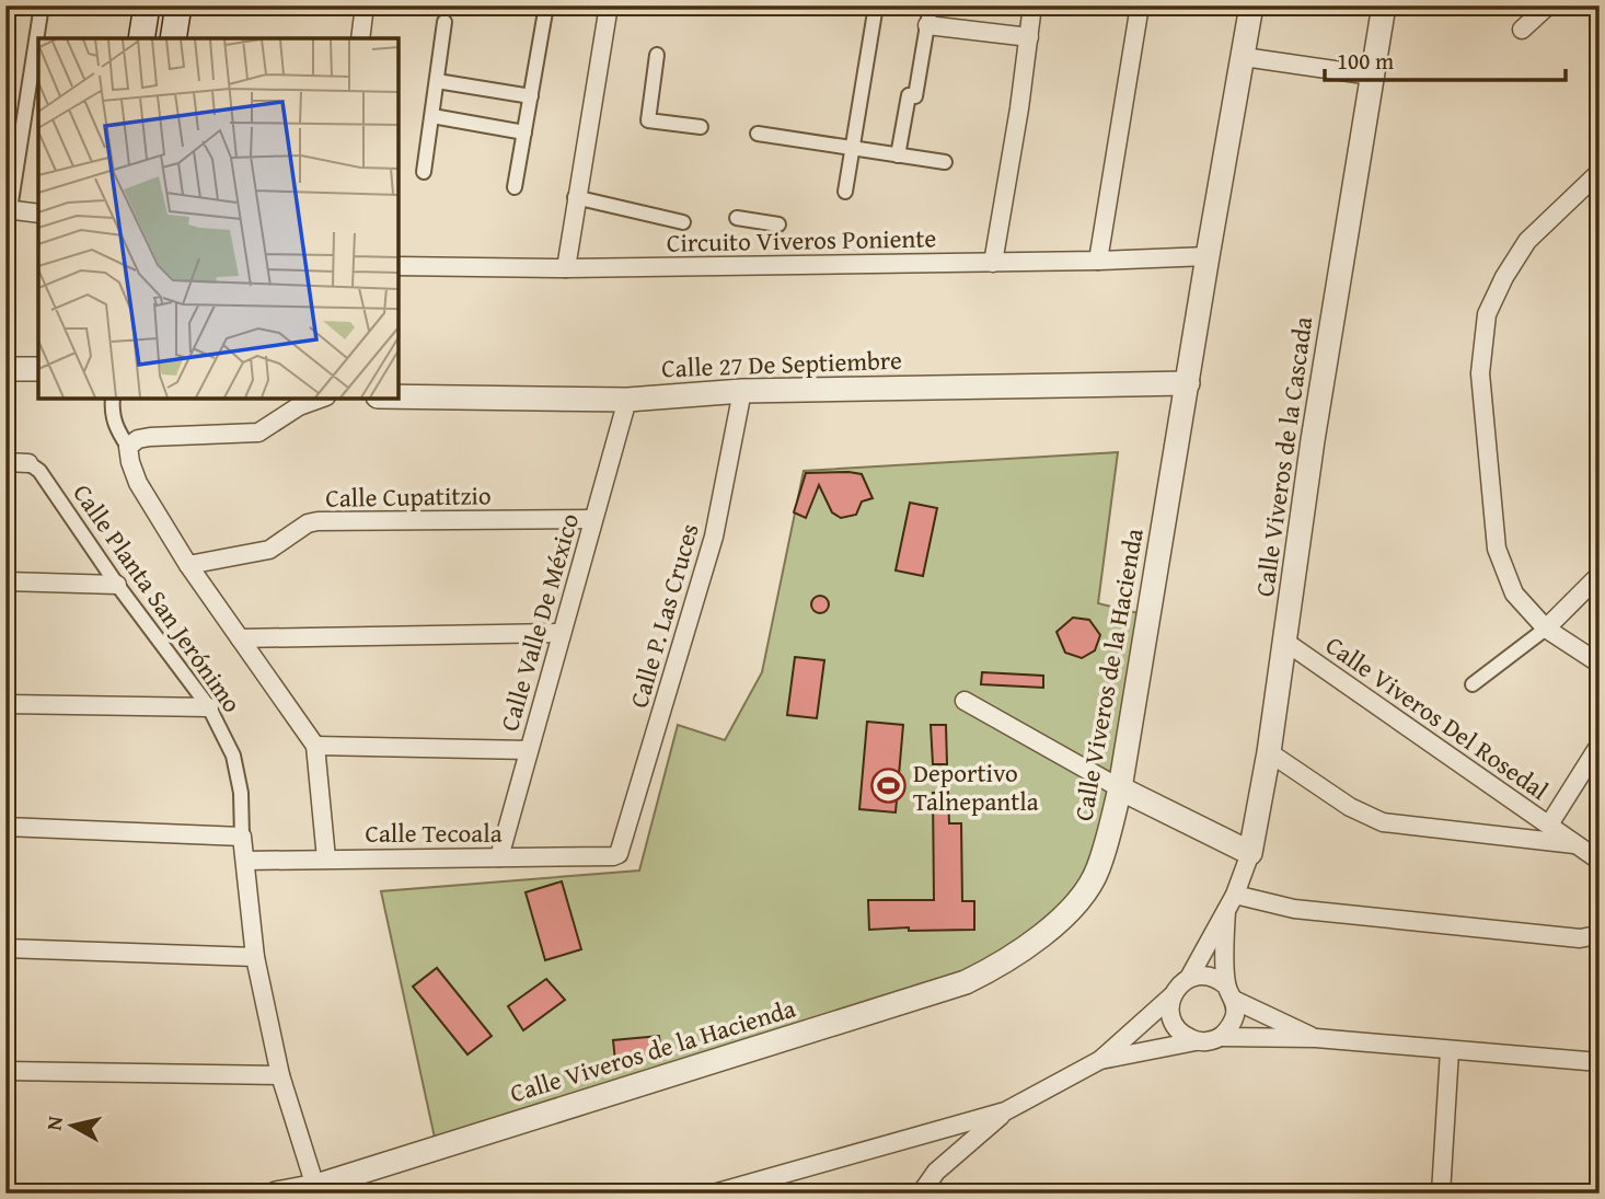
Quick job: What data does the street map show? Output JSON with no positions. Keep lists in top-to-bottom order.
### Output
{
  "streets": {
    "street": [
      "Circuito Viveros Poniente",
      "Calle 27 De Septiembre",
      "Calle Viveros de la Cascada",
      "Calle Cupatitzio",
      "Calle Planta San Jerónimo",
      "Calle P. Las Cruces",
      "Calle Valle De México",
      "Calle Viveros de la Hacienda",
      "Calle Viveros Del Rosedal",
      "Calle Tecoala"
    ]
  },
  "crossings": [
    ["Circuito Viveros Poniente", "Calle Viveros de la Hacienda"],
    ["Calle 27 De Septiembre", "Calle P. Las Cruces"],
    ["Calle 27 De Septiembre", "Calle Valle De México"],
    ["Calle 27 De Septiembre", "Calle Viveros de la Hacienda"],
    ["Calle Viveros de la Cascada", "Calle Viveros Del Rosedal"],
    ["Calle Cupatitzio", "Calle Valle De México"],
    ["Calle P. Las Cruces", "Calle Tecoala"],
    ["Calle Valle De México", "Calle Tecoala"]
  ],
  "places": {
    "sports": ["Deportivo Talnepantla"]
  },
  "scale_bar": "100 m",
  "north": "left"
}
